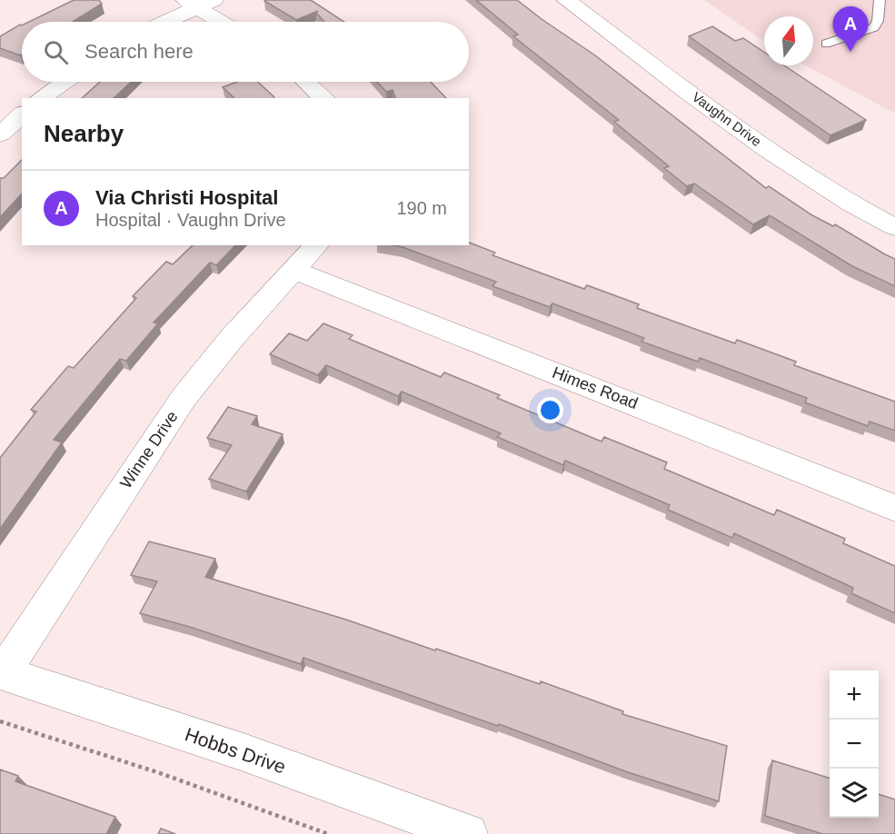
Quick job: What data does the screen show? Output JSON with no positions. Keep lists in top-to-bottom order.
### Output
{
  "streets": {
    "street": [
      "Vaughn Drive",
      "Himes Road",
      "Winne Drive",
      "Hobbs Drive"
    ]
  },
  "crossings": [
    ["Himes Road", "Winne Drive"],
    ["Winne Drive", "Hobbs Drive"]
  ],
  "north": "top",
  "page": {
    "pins": "A",
    "search": "Search here",
    "heading": "Nearby",
    "list": [
      {
        "mark": "A",
        "name": "Via Christi Hospital",
        "note": "Hospital · Vaughn Drive",
        "value": "190 m"
      }
    ],
    "map_buttons": ["+", "−"]
  }
}
